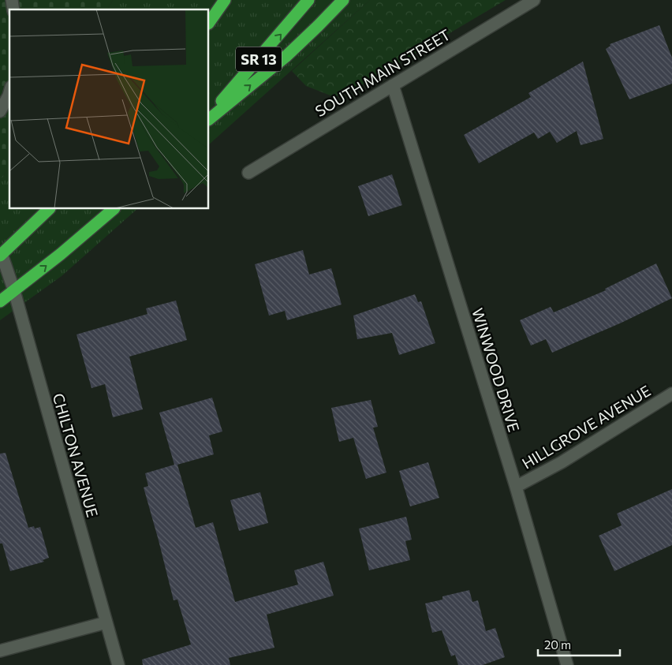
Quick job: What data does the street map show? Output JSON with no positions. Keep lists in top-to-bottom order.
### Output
{
  "streets": {
    "highway": ["SR 13"],
    "street": [
      "SOUTH MAIN STREET",
      "WINWOOD DRIVE",
      "HILLGROVE AVENUE",
      "CHILTON AVENUE"
    ]
  },
  "crossings": [
    ["SOUTH MAIN STREET", "WINWOOD DRIVE"],
    ["WINWOOD DRIVE", "HILLGROVE AVENUE"]
  ],
  "scale_bar": "20 m"
}
